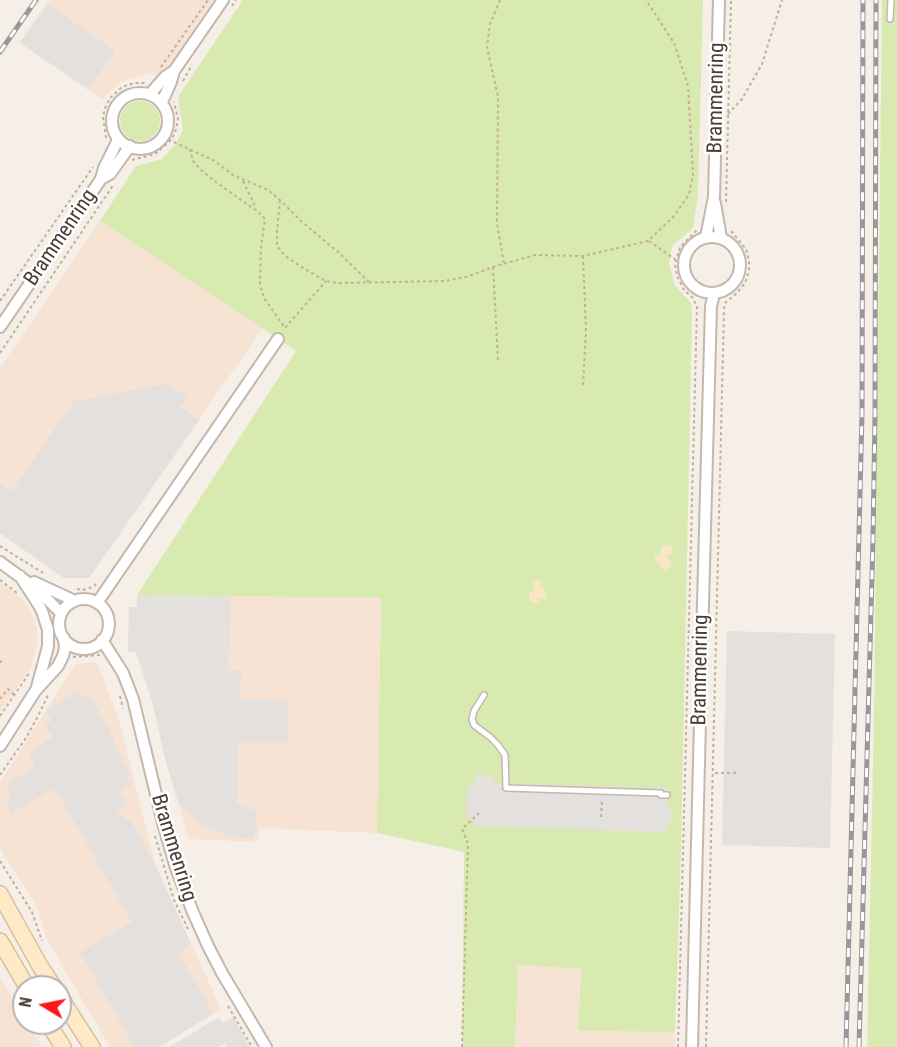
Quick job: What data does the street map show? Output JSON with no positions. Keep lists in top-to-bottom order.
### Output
{
  "streets": {
    "street": ["Brammenring"]
  },
  "north": "left"
}
